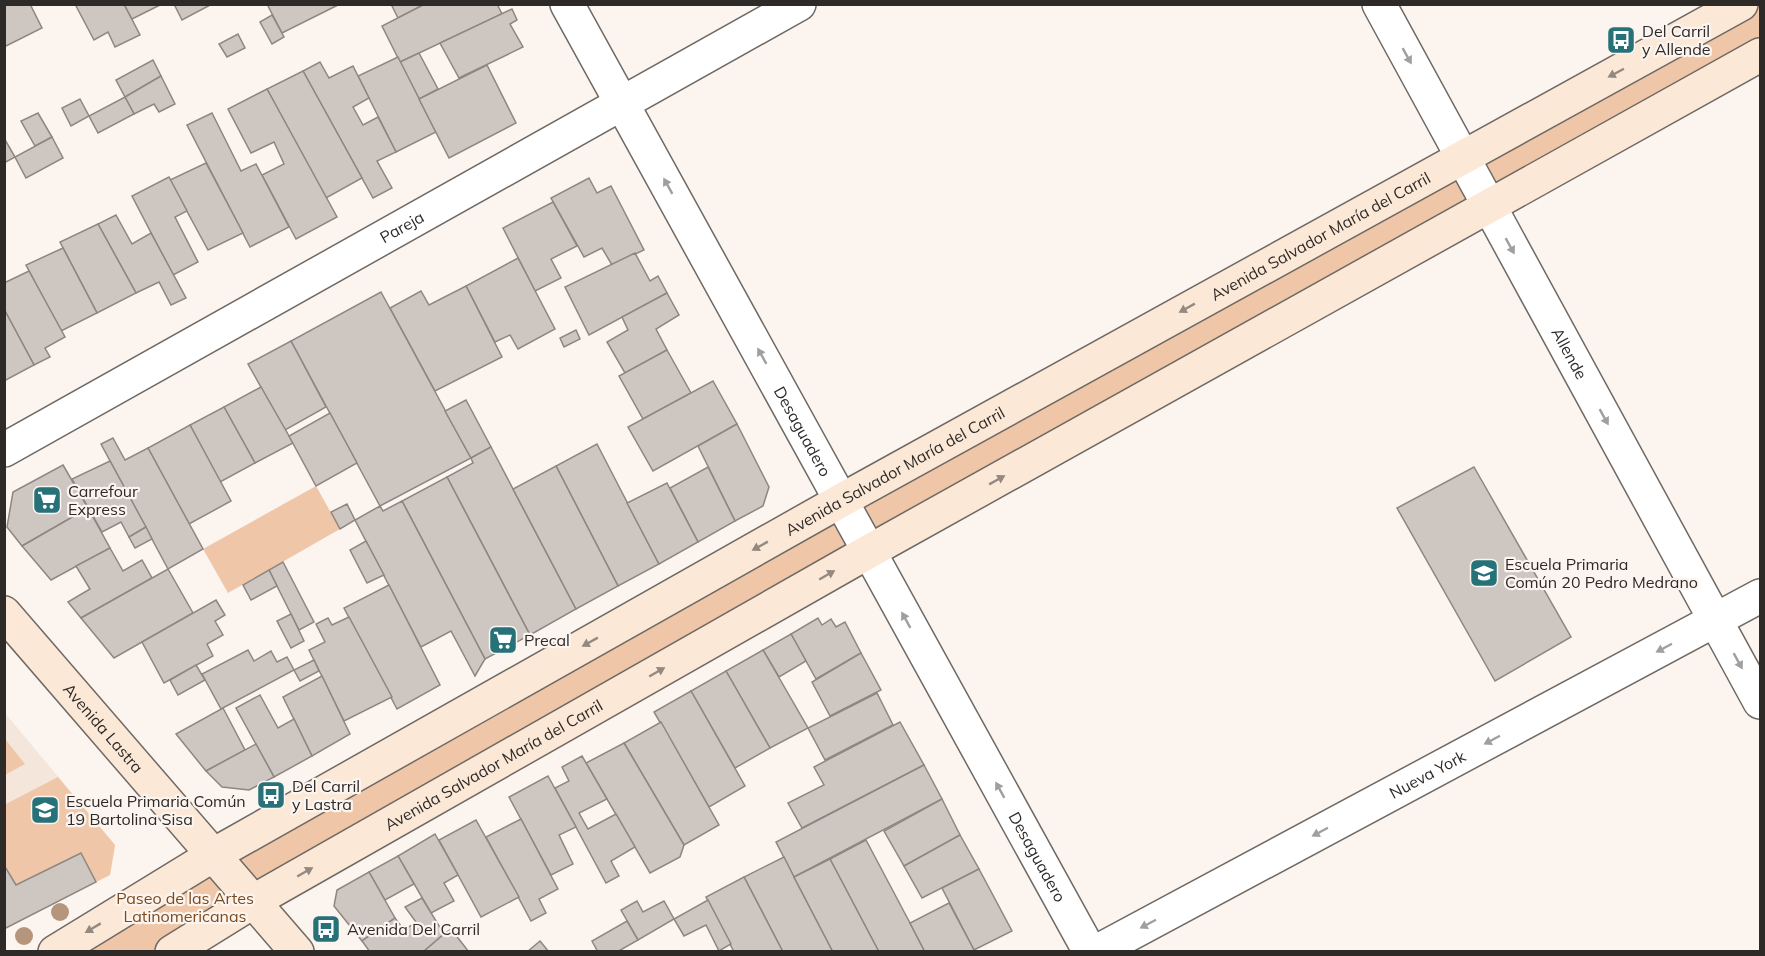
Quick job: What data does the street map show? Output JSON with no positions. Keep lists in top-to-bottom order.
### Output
{
  "streets": {
    "street": [
      "Pareja",
      "Avenida Salvador María del Carril",
      "Allende",
      "Desaguadero",
      "Avenida Lastra",
      "Nueva York"
    ]
  },
  "crossings": [
    ["Pareja", "Desaguadero"],
    ["Avenida Salvador María del Carril", "Allende"],
    ["Avenida Salvador María del Carril", "Desaguadero"],
    ["Avenida Salvador María del Carril", "Avenida Lastra"],
    ["Allende", "Nueva York"]
  ],
  "one_way": ["Allende", "Desaguadero", "Nueva York"],
  "parks": ["Paseo de las Artes Latinomericanas"],
  "places": {
    "bus stop": ["Del Carril y Allende", "Del Carril y Lastra", "Avenida Del Carril"],
    "supermarket": ["Carrefour Express", "Precal"],
    "school or university": ["Escuela Primaria Común 20 Pedro Medrano", "Escuela Primaria Común 19 Bartolina Sisa"]
  }
}
